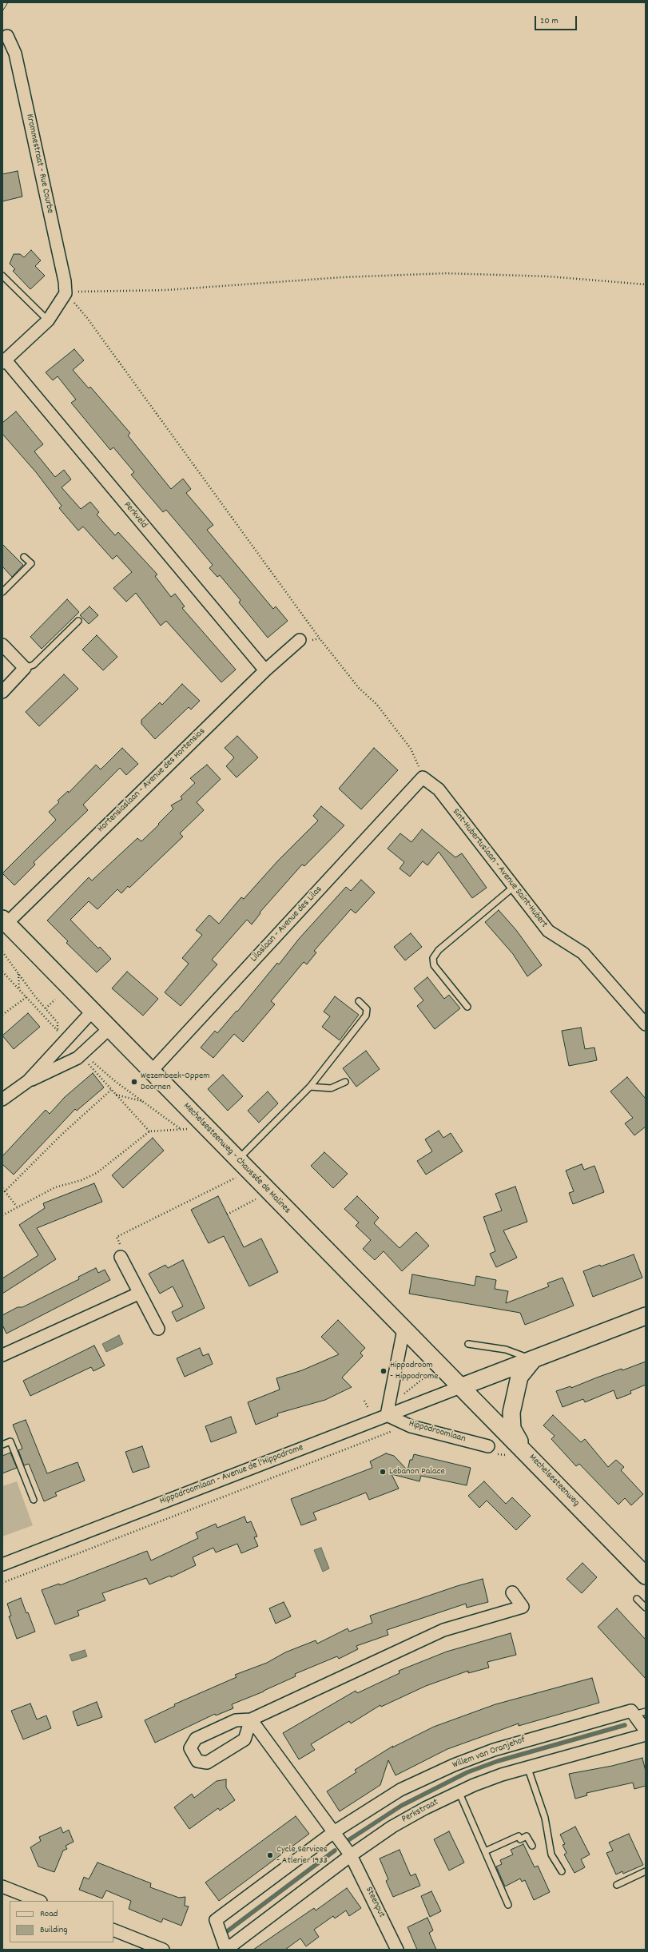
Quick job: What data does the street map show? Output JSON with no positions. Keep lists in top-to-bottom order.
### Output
{
  "streets": {
    "main road": ["Mechelsesteenweg - Chaussée de Malines", "Mechelsesteenweg"],
    "street": [
      "Krommestraat - Rue Courbe",
      "Perkveld",
      "Hortensiaslaan - Avenue des Hortensias",
      "Sint-Hubertuslaan - Avenue Saint-Hubert",
      "Lilaslaan - Avenue des Lilas",
      "Hippodroomlaan",
      "Hippodroomlaan - Avenue de l'Hippodrome",
      "Willem van Oranjehof",
      "Perkstraat",
      "Steenput"
    ]
  },
  "crossings": [
    ["Perkveld", "Hortensiaslaan - Avenue des Hortensias"],
    ["Hortensiaslaan - Avenue des Hortensias", "Mechelsesteenweg - Chaussée de Malines"],
    ["Sint-Hubertuslaan - Avenue Saint-Hubert", "Lilaslaan - Avenue des Lilas"],
    ["Lilaslaan - Avenue des Lilas", "Mechelsesteenweg - Chaussée de Malines"],
    ["Mechelsesteenweg - Chaussée de Malines", "Hippodroomlaan - Avenue de l'Hippodrome"],
    ["Mechelsesteenweg - Chaussée de Malines", "Mechelsesteenweg"],
    ["Hippodroomlaan", "Hippodroomlaan - Avenue de l'Hippodrome"],
    ["Hippodroomlaan - Avenue de l'Hippodrome", "Mechelsesteenweg"],
    ["Willem van Oranjehof", "Perkstraat"],
    ["Perkstraat", "Steenput"]
  ],
  "places": [
    "Wezembeek-Oppem Doornen",
    "Hippodroom - Hippodrome",
    "Lebanon Palace",
    "Cycle Services - Atlerier 1933"
  ],
  "legend": ["Road", "Building"],
  "scale_bar": "20 m"
}
